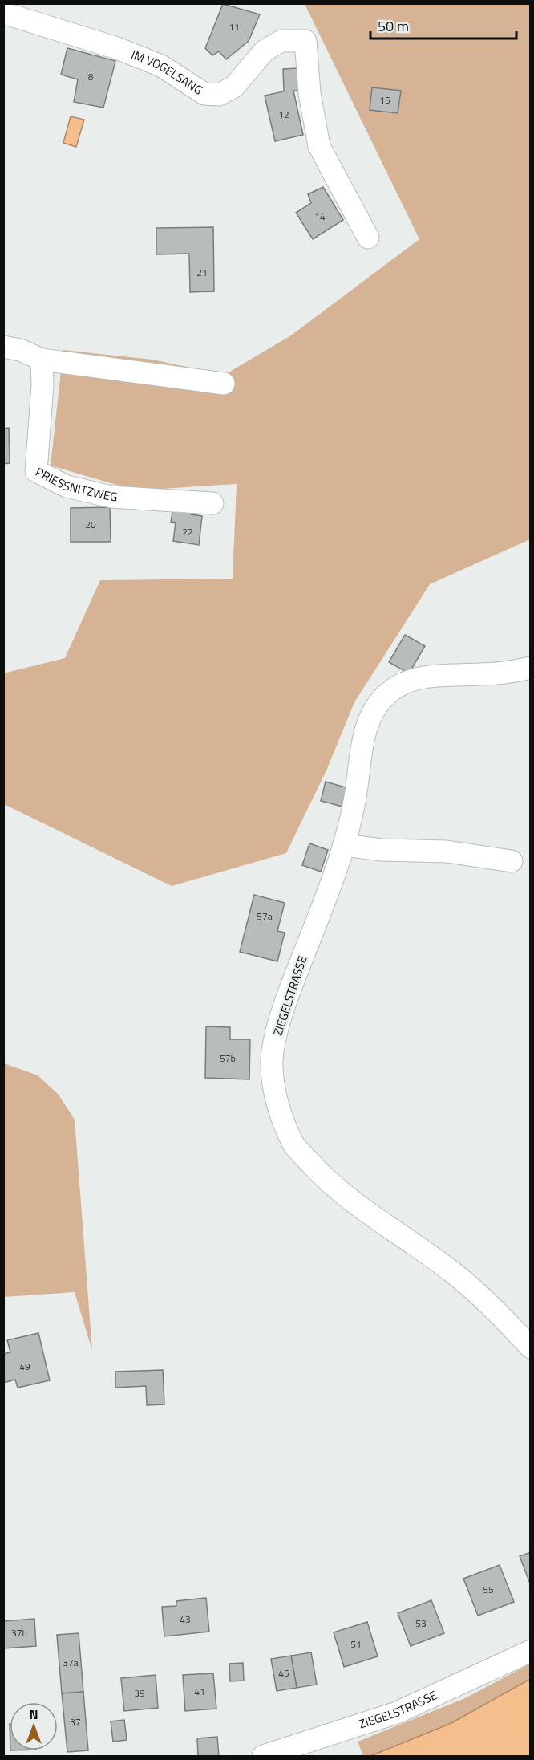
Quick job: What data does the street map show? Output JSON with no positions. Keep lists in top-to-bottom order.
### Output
{
  "streets": {
    "street": ["IM VOGELSANG", "PRIESSNITZWEG", "ZIEGELSTRASSE"]
  },
  "house_numbers": [
    "11",
    "8",
    "15",
    "12",
    "14",
    "21",
    "20",
    "22",
    "57a",
    "57b",
    "49",
    "55",
    "43",
    "53",
    "37b",
    "51",
    "37a",
    "45",
    "41",
    "39",
    "37"
  ],
  "scale_bar": "50 m",
  "north": "top"
}
